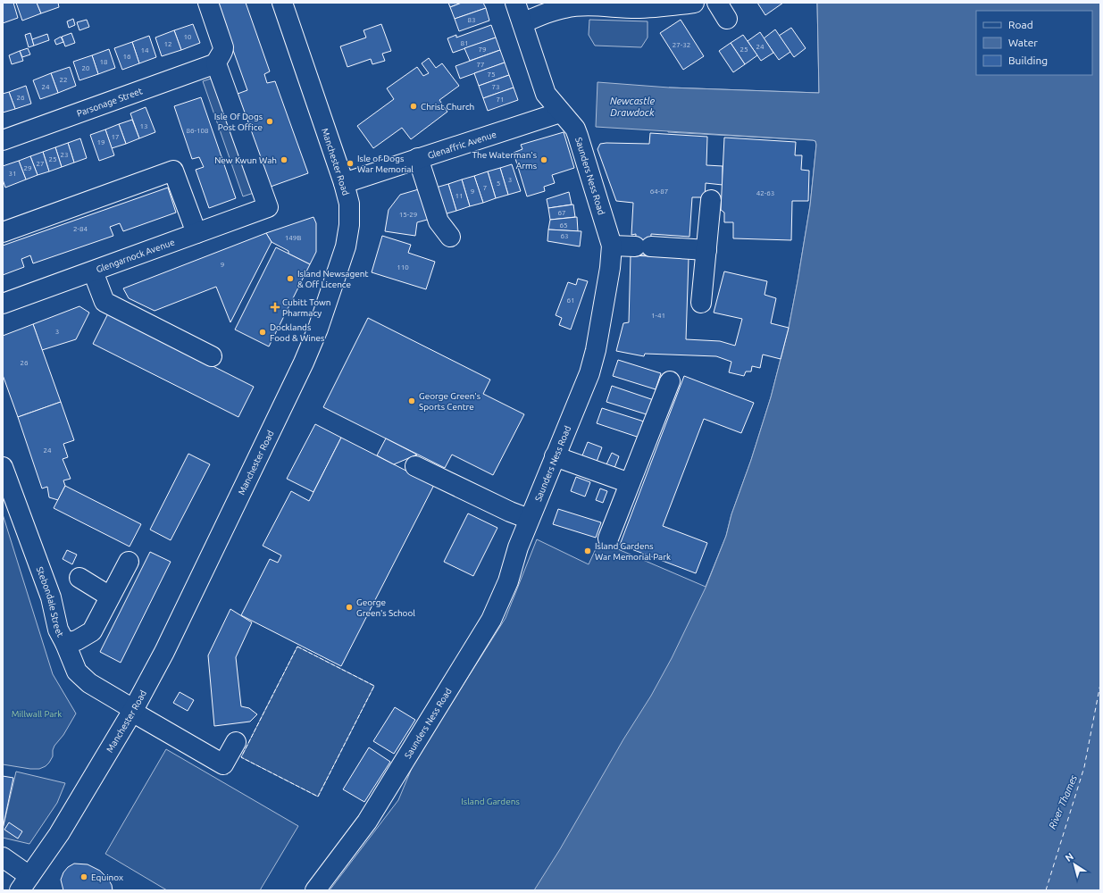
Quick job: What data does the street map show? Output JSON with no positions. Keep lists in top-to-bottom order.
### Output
{
  "streets": {
    "street": [
      "Parsonage Street",
      "Glenaffric Avenue",
      "Manchester Road",
      "Saunders Ness Road",
      "Glengarnock Avenue",
      "Stebondale Street"
    ]
  },
  "crossings": [
    ["Parsonage Street", "Glengarnock Avenue"],
    ["Glenaffric Avenue", "Manchester Road"],
    ["Glenaffric Avenue", "Saunders Ness Road"],
    ["Manchester Road", "Stebondale Street"]
  ],
  "water": ["Newcastle Drawdock", "River Thames"],
  "parks": ["Millwall Park", "Island Gardens"],
  "places": {
    "other": [
      "Christ Church",
      "Isle Of Dogs Post Office",
      "New Kwun Wah",
      "The Waterman's Arms",
      "Isle of Dogs War Memorial",
      "Island Newsagent & Off Licence",
      "Docklands Food & Wines",
      "George Green's Sports Centre",
      "Island Gardens War Memorial Park",
      "George Green's School",
      "Equinox"
    ],
    "health": ["Cubitt Town Pharmacy"]
  },
  "house_numbers": [
    "83",
    "10",
    "81",
    "12",
    "27-32",
    "24",
    "79",
    "25",
    "14",
    "16",
    "18",
    "77",
    "20",
    "75",
    "22",
    "24",
    "73",
    "26",
    "71",
    "13",
    "86-108",
    "17",
    "19",
    "23",
    "25",
    "27",
    "29",
    "31",
    "3",
    "5",
    "7",
    "9",
    "64-87",
    "42-63",
    "11",
    "67",
    "15-29",
    "65",
    "2-84",
    "63",
    "149B",
    "9",
    "110",
    "61",
    "1-41",
    "3",
    "26",
    "24"
  ],
  "legend": ["Road", "Water", "Building"],
  "north": "top left"
}
